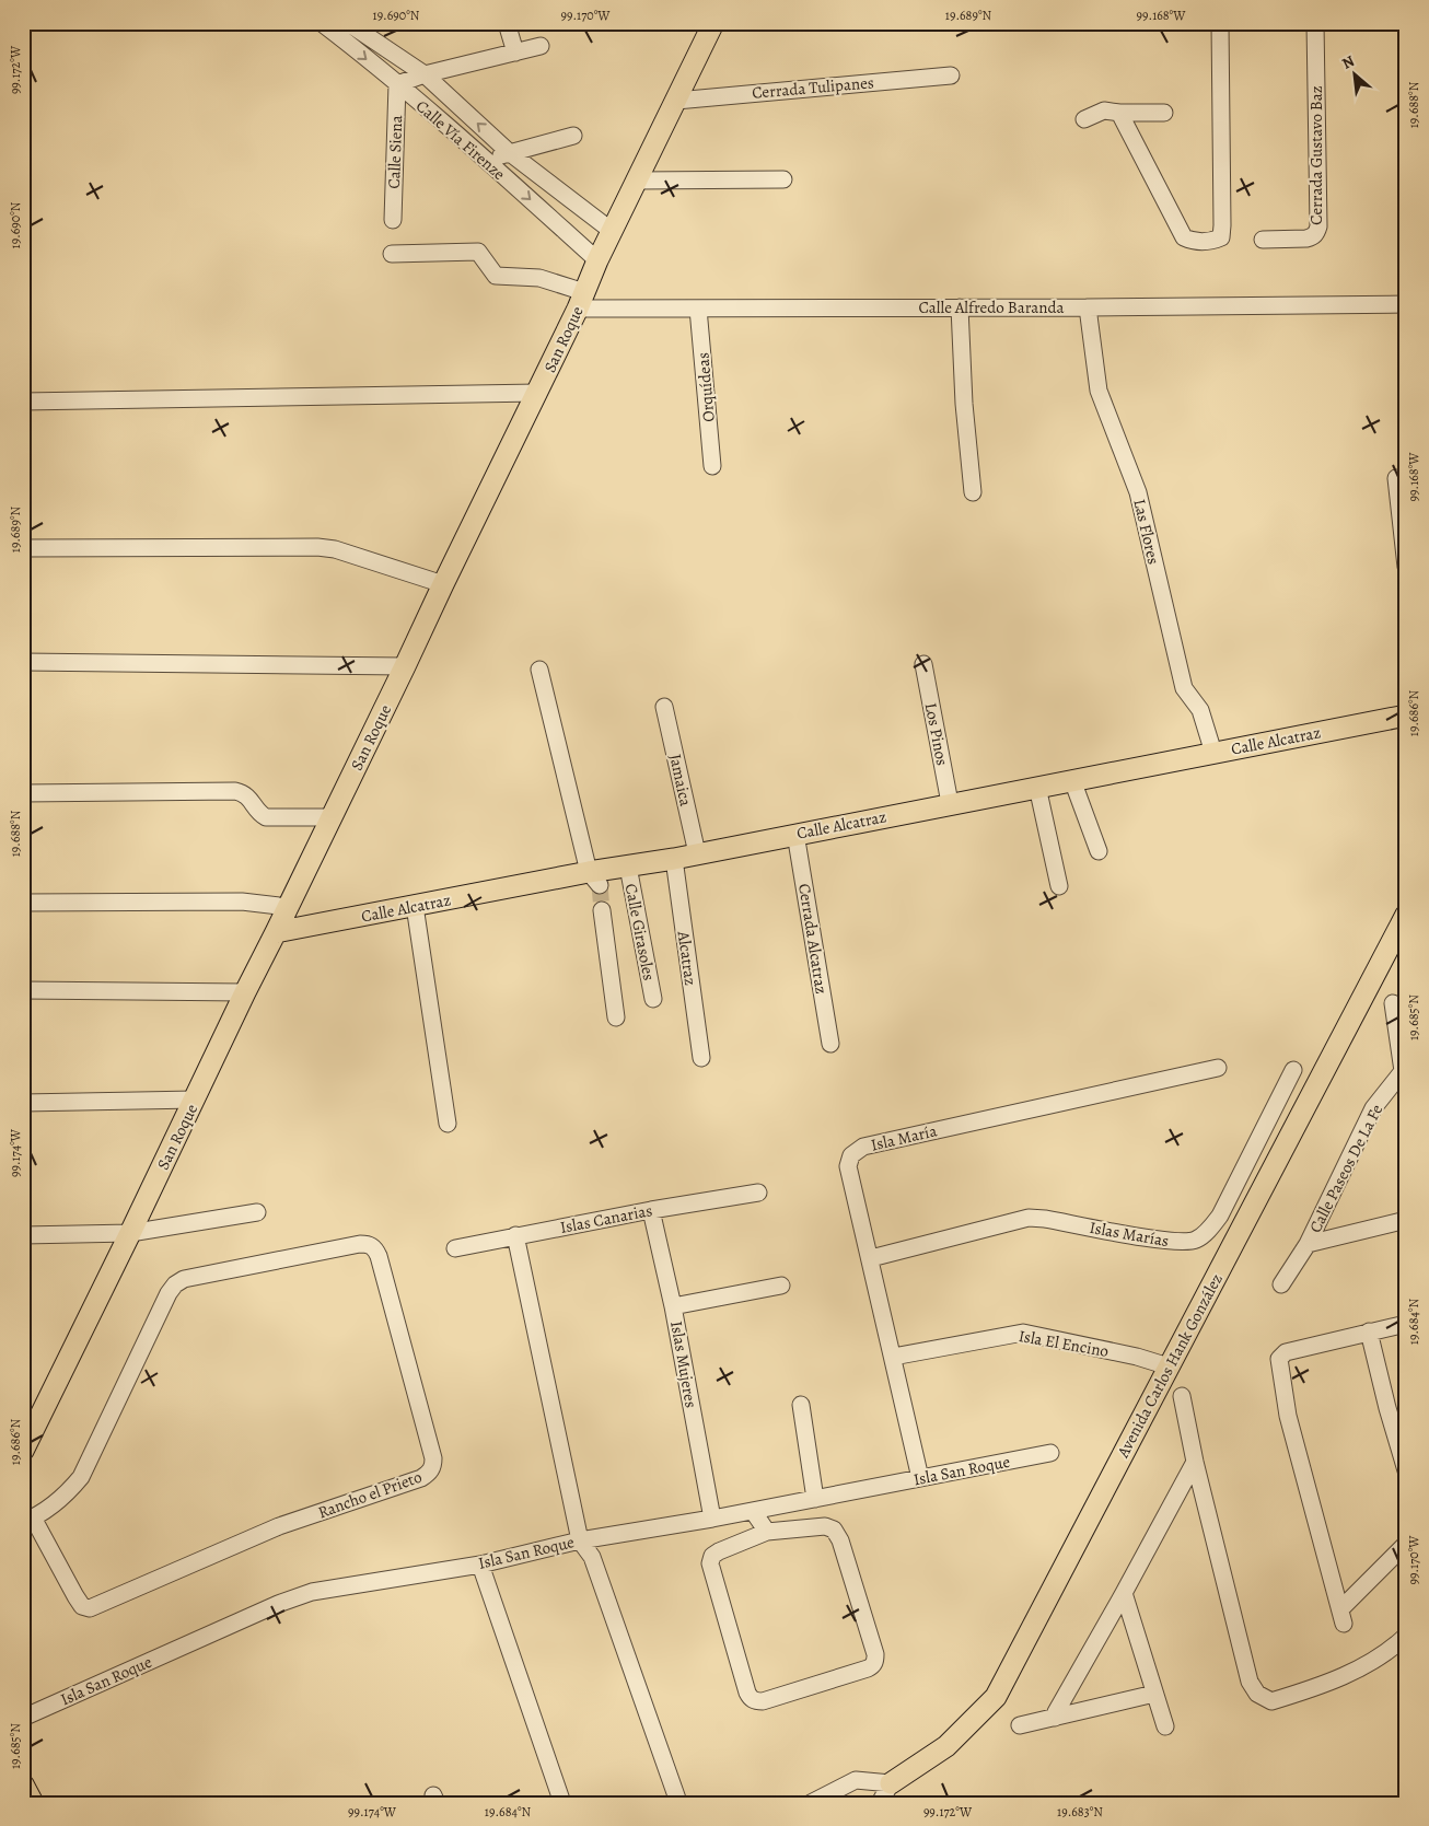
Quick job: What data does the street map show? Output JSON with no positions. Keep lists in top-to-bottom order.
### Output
{
  "streets": {
    "main road": ["San Roque", "Calle Alcatraz", "Avenida Carlos Hank González"],
    "street": [
      "Cerrada Tulipanes",
      "Calle Vía Firenze",
      "Calle Siena",
      "Cerrada Gustavo Baz",
      "Calle Alfredo Baranda",
      "Orquídeas",
      "Las Flores",
      "Los Pinos",
      "Jamaica",
      "Calle Girasoles",
      "Cerrada Alcatraz",
      "Alcatraz",
      "Isla María",
      "Calle Paseos De La Fe",
      "Islas Canarias",
      "Islas Marías",
      "Isla El Encino",
      "Islas Mujeres",
      "Isla San Roque",
      "Rancho el Prieto"
    ]
  },
  "crossings": [
    ["Cerrada Tulipanes", "San Roque"],
    ["Calle Vía Firenze", "Calle Siena"],
    ["Calle Vía Firenze", "San Roque"],
    ["Calle Alfredo Baranda", "San Roque"],
    ["Calle Alfredo Baranda", "Orquídeas"],
    ["Calle Alfredo Baranda", "Las Flores"],
    ["San Roque", "Calle Alcatraz"],
    ["Las Flores", "Calle Alcatraz"],
    ["Los Pinos", "Calle Alcatraz"],
    ["Calle Alcatraz", "Jamaica"],
    ["Calle Alcatraz", "Calle Girasoles"],
    ["Calle Alcatraz", "Cerrada Alcatraz"],
    ["Calle Alcatraz", "Alcatraz"],
    ["Isla María", "Islas Marías"],
    ["Isla María", "Isla El Encino"],
    ["Isla María", "Isla San Roque"],
    ["Islas Canarias", "Islas Mujeres"],
    ["Isla El Encino", "Avenida Carlos Hank González"],
    ["Islas Mujeres", "Isla San Roque"]
  ],
  "north": "top left",
  "coordinates": [
    "19.690°N",
    "99.170°W",
    "19.689°N",
    "99.168°W",
    "99.172°W",
    "19.688°N",
    "19.686°N",
    "19.685°N",
    "99.174°W",
    "19.684°N",
    "19.683°N"
  ]
}
